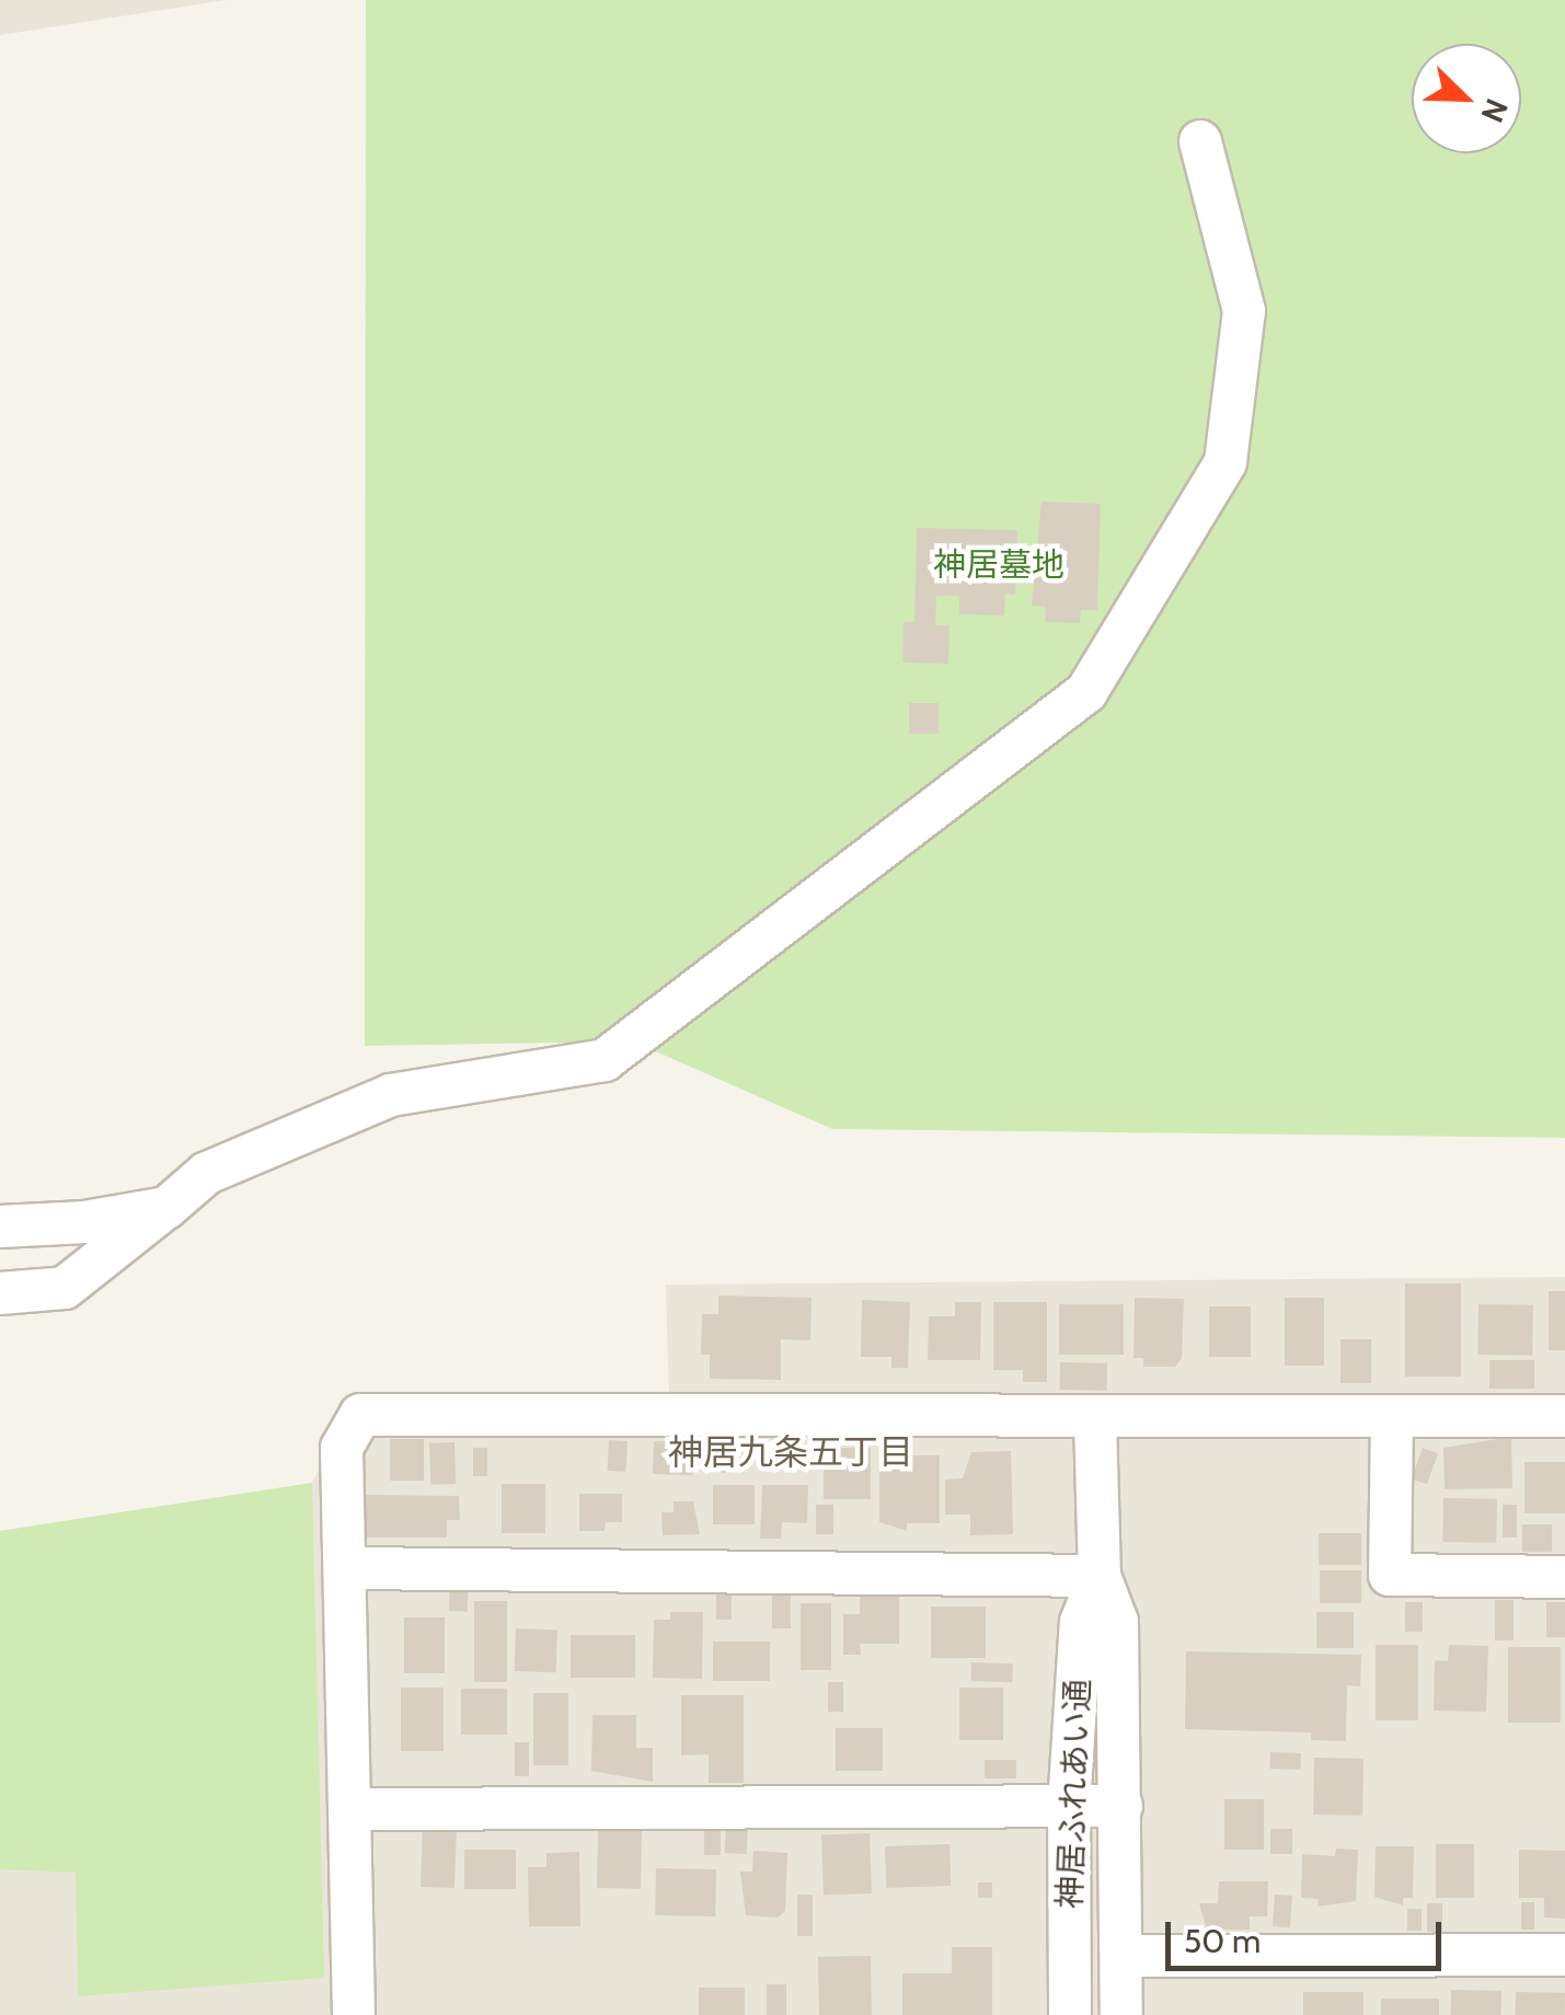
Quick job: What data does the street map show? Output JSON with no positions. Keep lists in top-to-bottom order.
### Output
{
  "streets": {
    "street": ["神居ふれあい通"]
  },
  "districts": ["神居九条五丁目"],
  "parks": ["神居墓地"],
  "scale_bar": "50 m",
  "north": "bottom right"
}
